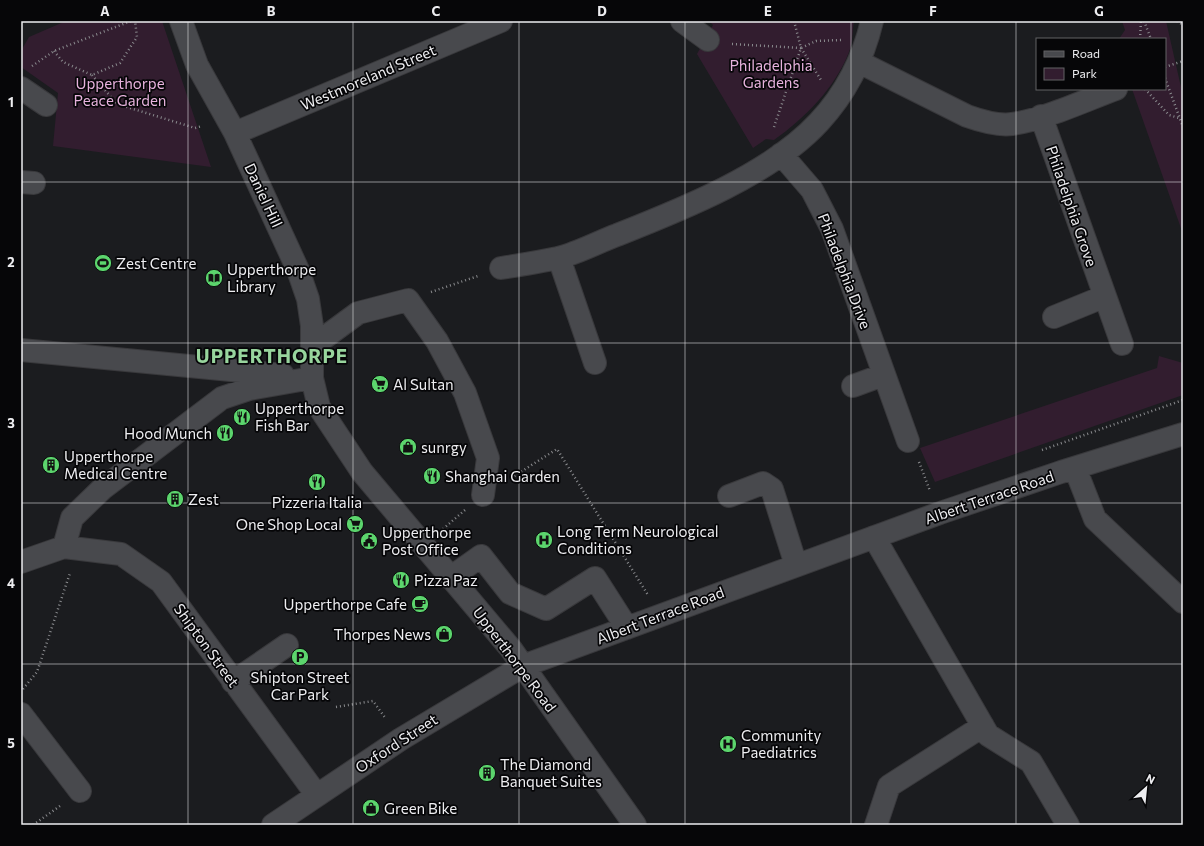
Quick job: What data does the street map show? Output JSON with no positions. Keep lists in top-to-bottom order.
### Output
{
  "streets": {
    "street": [
      "Westmoreland Street",
      "Daniel Hill",
      "Philadelphia Grove",
      "Philadelphia Drive",
      "Albert Terrace Road",
      "Shipton Street",
      "Upperthorpe Road",
      "Oxford Street"
    ]
  },
  "crossings": [
    ["Westmoreland Street", "Daniel Hill"],
    ["Daniel Hill", "Upperthorpe Road"],
    ["Albert Terrace Road", "Upperthorpe Road"],
    ["Albert Terrace Road", "Oxford Street"],
    ["Shipton Street", "Oxford Street"],
    ["Upperthorpe Road", "Oxford Street"]
  ],
  "districts": ["UPPERTHORPE"],
  "parks": ["Philadelphia Gardens", "Upperthorpe Peace Garden"],
  "places": {
    "sports": ["Zest Centre"],
    "library": ["Upperthorpe Library"],
    "supermarket": ["Al Sultan", "One Shop Local"],
    "restaurant": [
      "Upperthorpe Fish Bar",
      "Hood Munch",
      "Shanghai Garden",
      "Pizzeria Italia",
      "Pizza Paz"
    ],
    "shop": ["sunrgy", "Thorpes News", "Green Bike"],
    "building": ["Upperthorpe Medical Centre", "Zest", "The Diamond Banquet Suites"],
    "hospital": ["Long Term Neurological Conditions", "Community Paediatrics"],
    "public building": ["Upperthorpe Post Office"],
    "cafe": ["Upperthorpe Cafe"],
    "parking": ["Shipton Street Car Park"]
  },
  "legend": ["Road", "Park"],
  "north": "top right",
  "grid": {
    "columns": [
      "A",
      "B",
      "C",
      "D",
      "E",
      "F",
      "G"
    ],
    "rows": [
      "1",
      "2",
      "3",
      "4",
      "5"
    ]
  }
}
